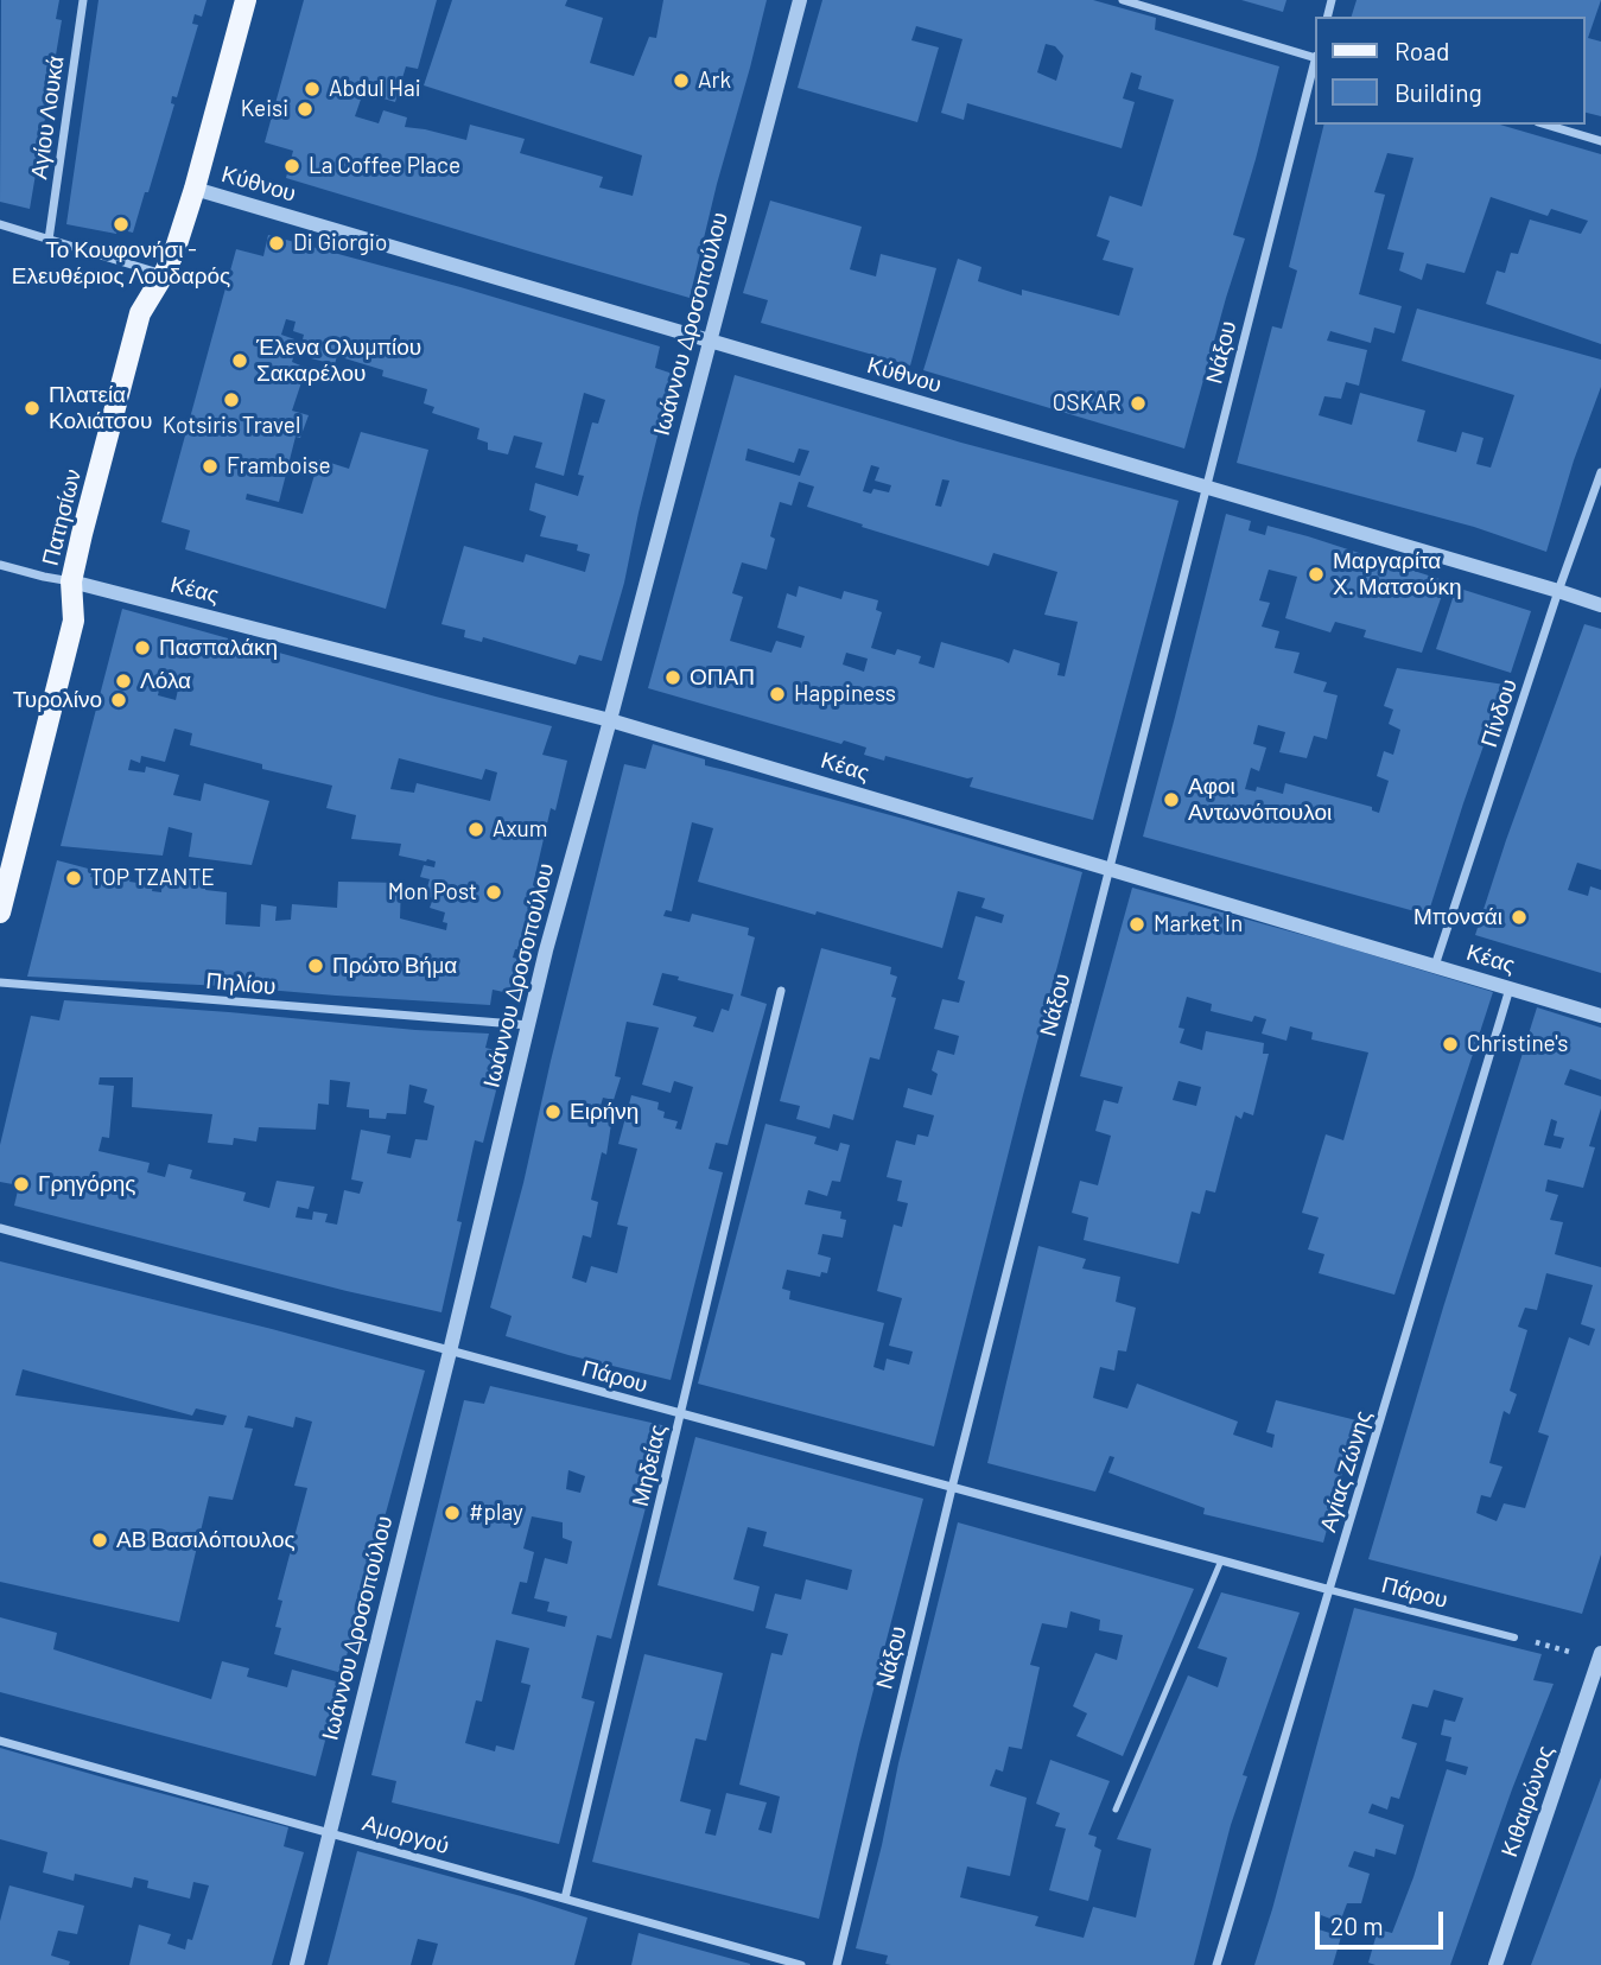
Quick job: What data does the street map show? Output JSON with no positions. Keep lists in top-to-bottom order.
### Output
{
  "streets": {
    "main road": ["Πατησίων"],
    "street": [
      "Αγίου Λουκά",
      "Κύθνου",
      "Ιωάννου Δροσοπούλου",
      "Νάξου",
      "Κέας",
      "Πίνδου",
      "Πηλίου",
      "Πάρου",
      "Μηδείας",
      "Αγίας Ζώνης",
      "Κιθαιρώνος",
      "Αμοργού"
    ]
  },
  "crossings": [
    ["Κύθνου", "Ιωάννου Δροσοπούλου"],
    ["Κύθνου", "Νάξου"],
    ["Κύθνου", "Πατησίων"],
    ["Κύθνου", "Πίνδου"],
    ["Ιωάννου Δροσοπούλου", "Κέας"],
    ["Ιωάννου Δροσοπούλου", "Πηλίου"],
    ["Ιωάννου Δροσοπούλου", "Πάρου"],
    ["Ιωάννου Δροσοπούλου", "Αμοργού"],
    ["Νάξου", "Κέας"],
    ["Νάξου", "Πάρου"],
    ["Πατησίων", "Κέας"],
    ["Κέας", "Πίνδου"],
    ["Κέας", "Αγίας Ζώνης"],
    ["Πάρου", "Μηδείας"],
    ["Πάρου", "Αγίας Ζώνης"],
    ["Μηδείας", "Αμοργού"]
  ],
  "places": [
    "Ark",
    "Abdul Hai",
    "Keisi",
    "La Coffee Place",
    "Το Κουφονήσι - Ελευθέριος Λουδαρός",
    "Di Giorgio",
    "Έλενα Ολυμπίου Σακαρέλου",
    "Kotsiris Travel",
    "OSKAR",
    "Πλατεία Κολιάτσου",
    "Framboise",
    "Μαργαρίτα Χ. Ματσούκη",
    "Πασπαλάκη",
    "ΟΠΑΠ",
    "Λόλα",
    "Happiness",
    "Τυρολίνο",
    "Αφοι Αντωνόπουλοι",
    "Axum",
    "TOP TZANTE",
    "Mon Post",
    "Μπονσάι",
    "Market In",
    "Πρώτο Βήμα",
    "Christine's",
    "Ειρήνη",
    "Γρηγόρης",
    "#play",
    "ΑΒ Βασιλόπουλος"
  ],
  "legend": ["Road", "Building"],
  "scale_bar": "20 m"
}
